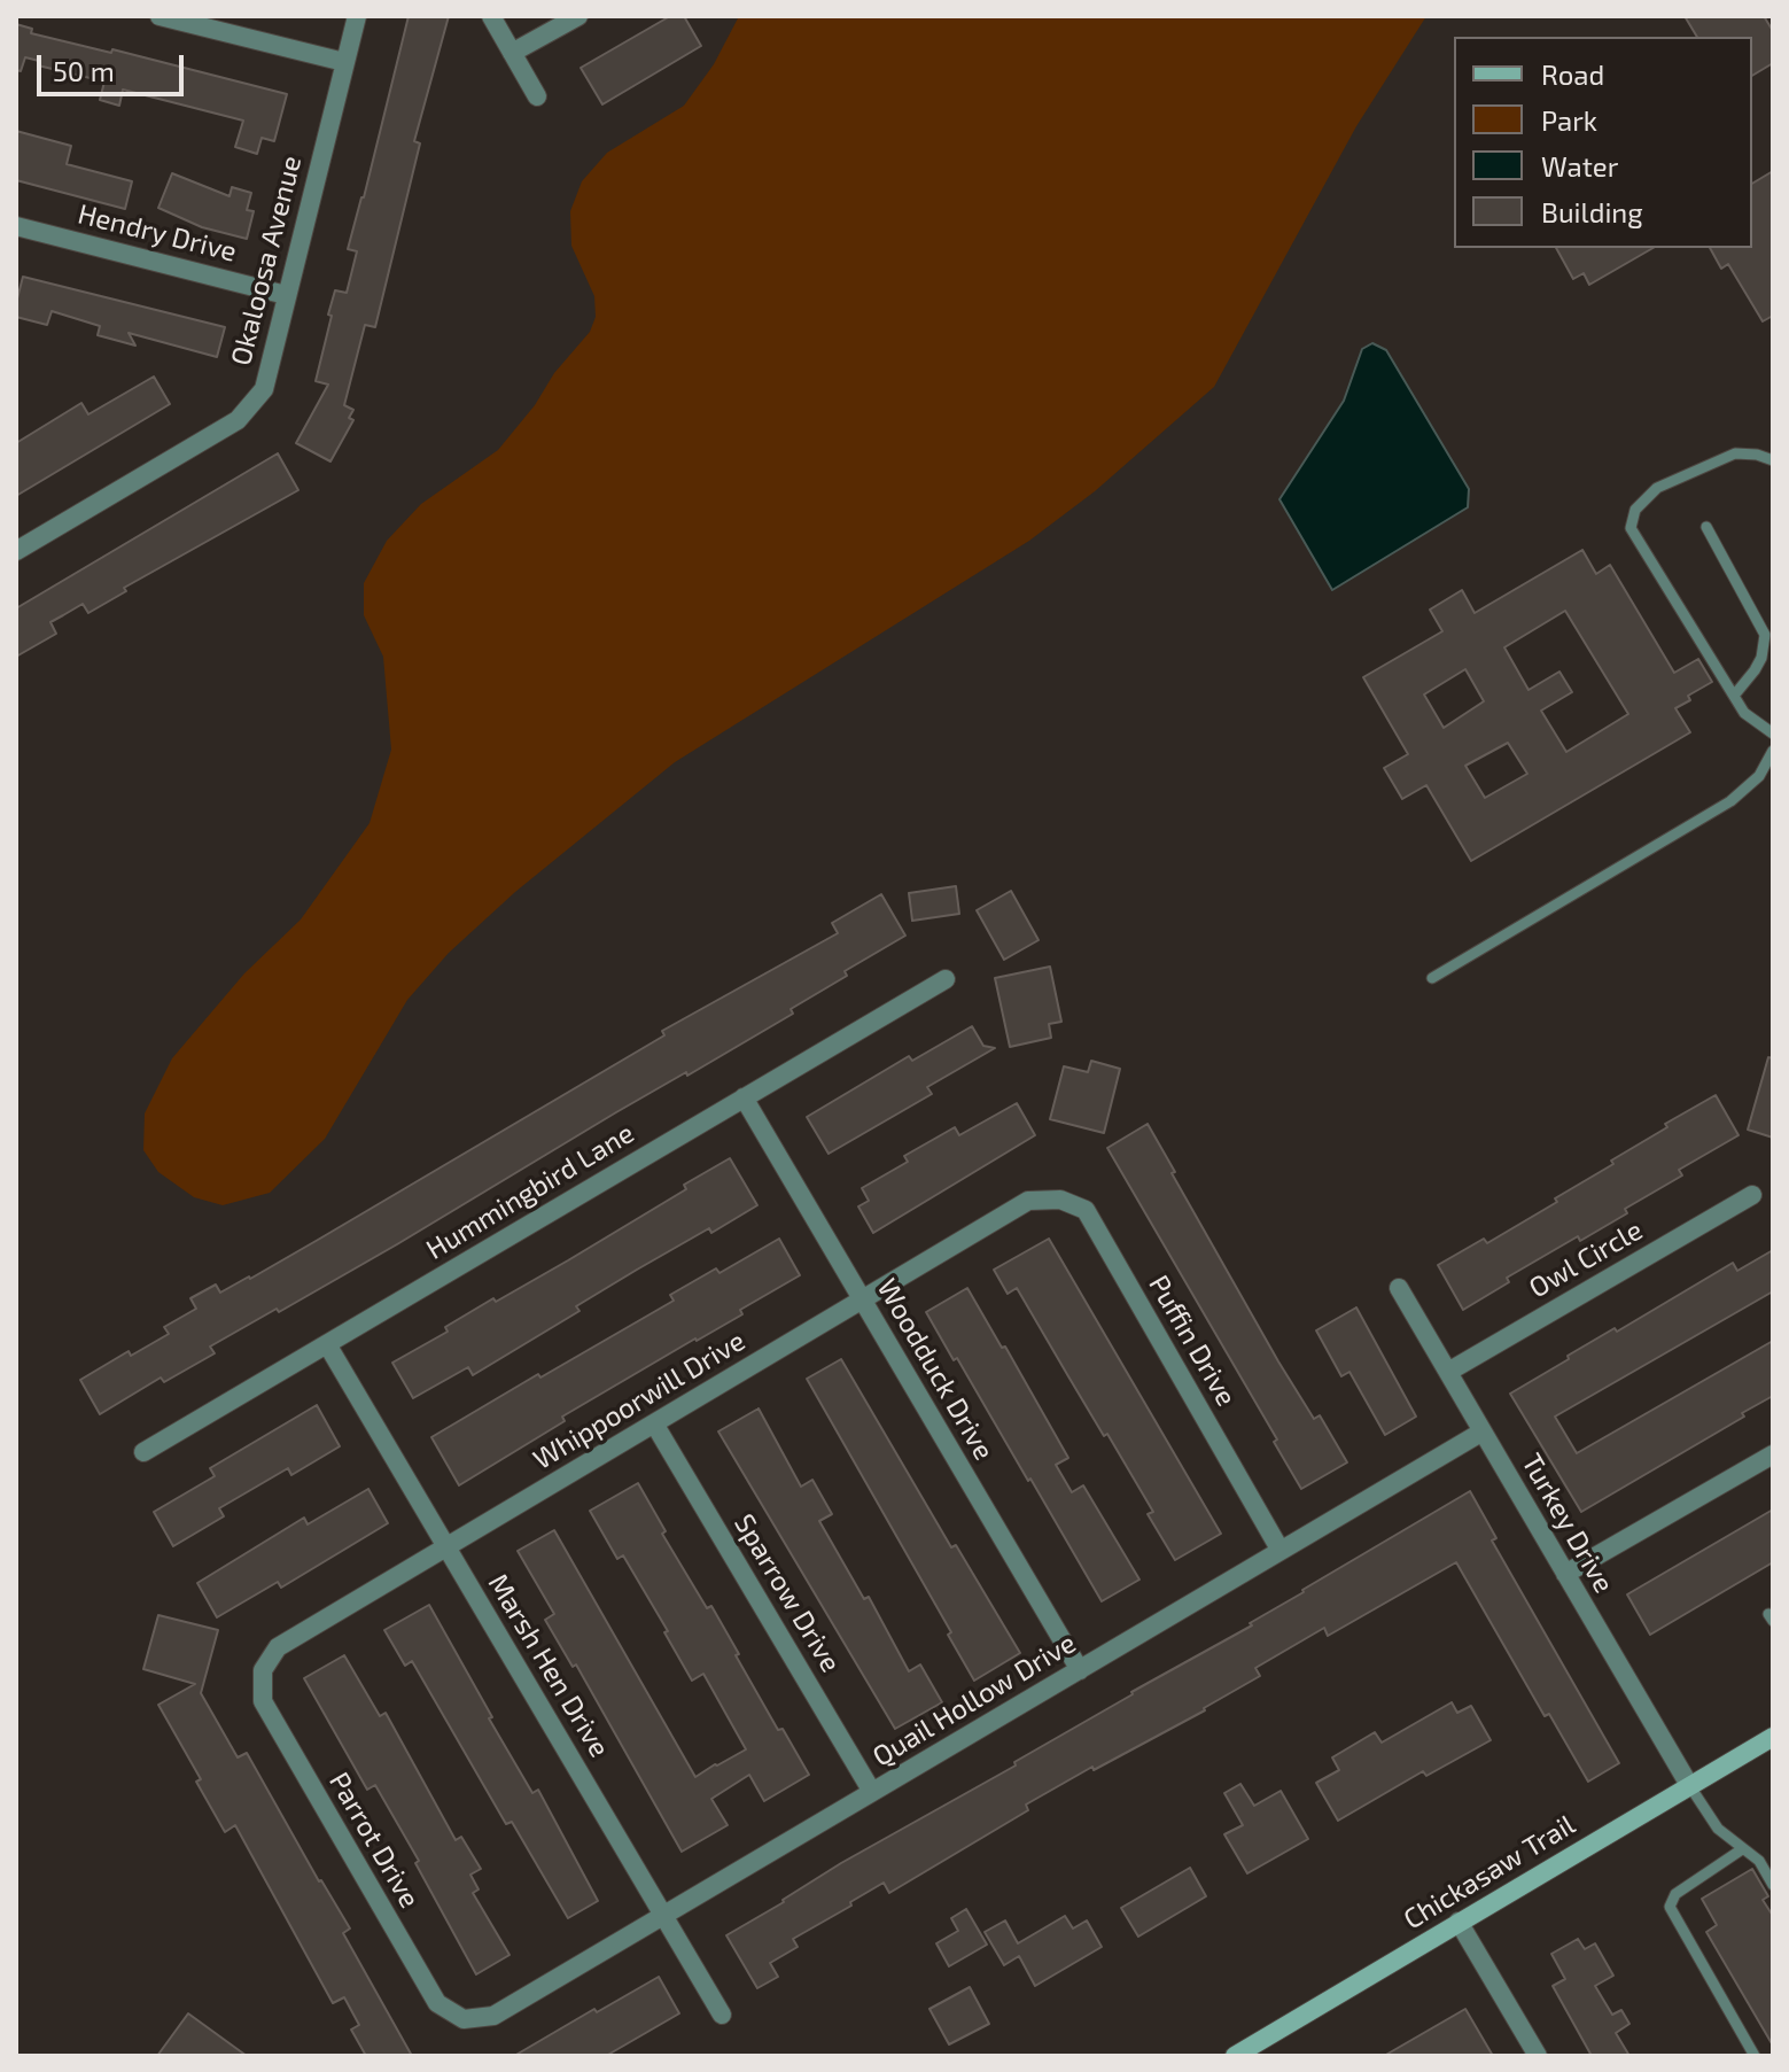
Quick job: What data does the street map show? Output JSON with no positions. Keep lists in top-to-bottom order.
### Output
{
  "streets": {
    "street": [
      "Hendry Drive",
      "Okaloosa Avenue",
      "Hummingbird Lane",
      "Owl Circle",
      "Puffin Drive",
      "Woodduck Drive",
      "Whippoorwill Drive",
      "Turkey Drive",
      "Sparrow Drive",
      "Marsh Hen Drive",
      "Quail Hollow Drive",
      "Parrot Drive",
      "Chickasaw Trail"
    ]
  },
  "crossings": [
    ["Hendry Drive", "Okaloosa Avenue"],
    ["Hummingbird Lane", "Woodduck Drive"],
    ["Hummingbird Lane", "Marsh Hen Drive"],
    ["Owl Circle", "Turkey Drive"],
    ["Puffin Drive", "Whippoorwill Drive"],
    ["Puffin Drive", "Quail Hollow Drive"],
    ["Woodduck Drive", "Whippoorwill Drive"],
    ["Woodduck Drive", "Quail Hollow Drive"],
    ["Whippoorwill Drive", "Sparrow Drive"],
    ["Whippoorwill Drive", "Marsh Hen Drive"],
    ["Whippoorwill Drive", "Parrot Drive"],
    ["Turkey Drive", "Quail Hollow Drive"],
    ["Turkey Drive", "Chickasaw Trail"],
    ["Sparrow Drive", "Quail Hollow Drive"],
    ["Marsh Hen Drive", "Quail Hollow Drive"],
    ["Quail Hollow Drive", "Parrot Drive"]
  ],
  "legend": [
    "Road",
    "Park",
    "Water",
    "Building"
  ],
  "scale_bar": "50 m"
}
